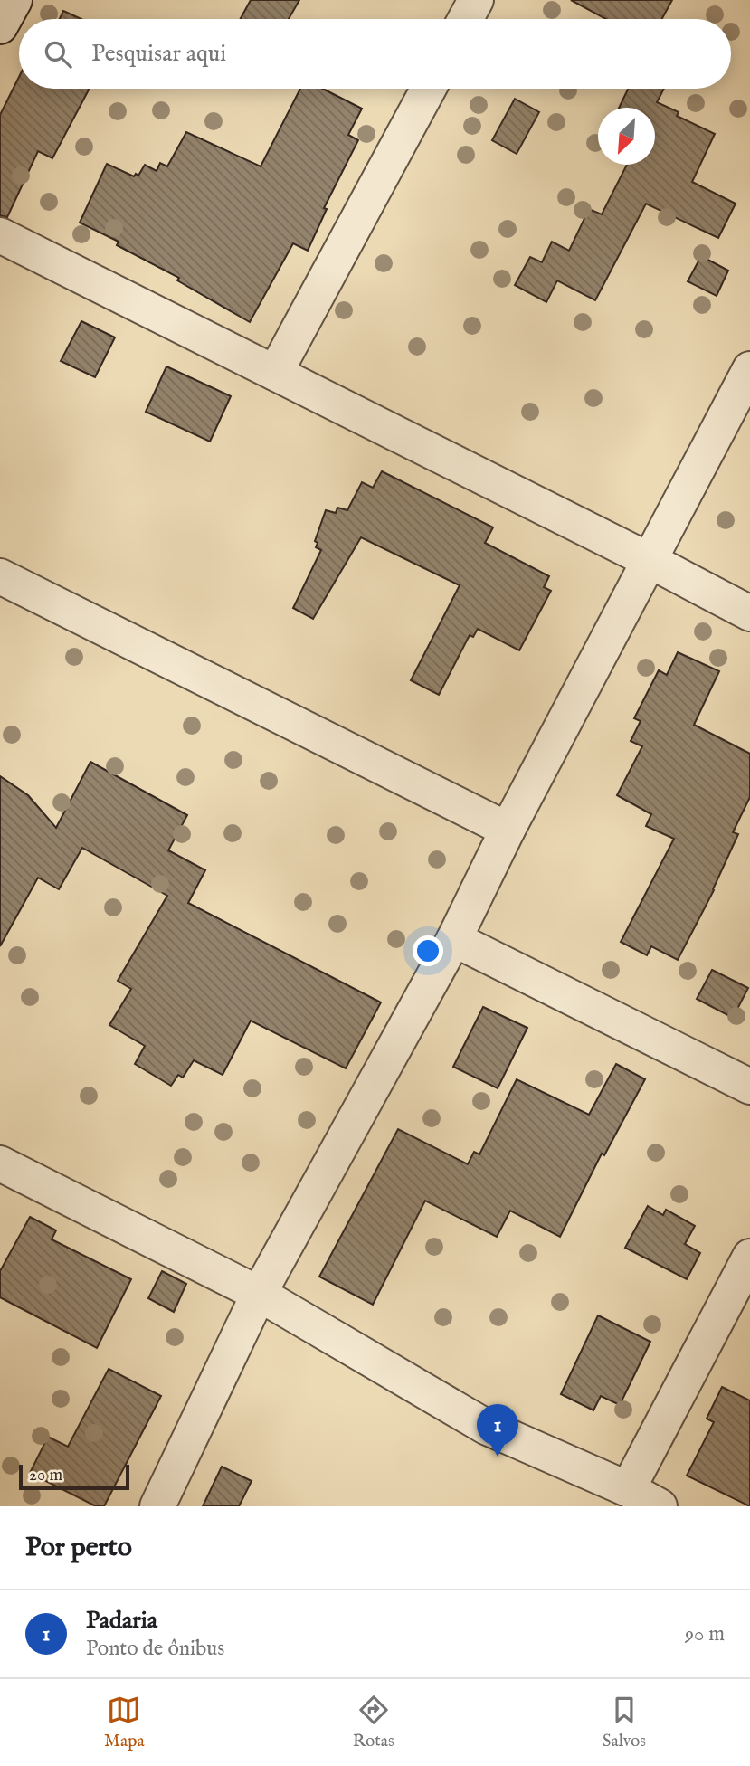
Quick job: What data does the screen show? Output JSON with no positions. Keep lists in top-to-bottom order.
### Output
{
  "scale_bar": "20 m",
  "north": "bottom left",
  "page": {
    "search": "Pesquisar aqui",
    "pins": "1",
    "scale": "20 m",
    "heading": "Por perto",
    "list": [
      {
        "mark": "1",
        "name": "Padaria",
        "note": "Ponto de ônibus",
        "value": "90 m"
      }
    ],
    "nav": ["Mapa", "Rotas", "Salvos"]
  }
}
